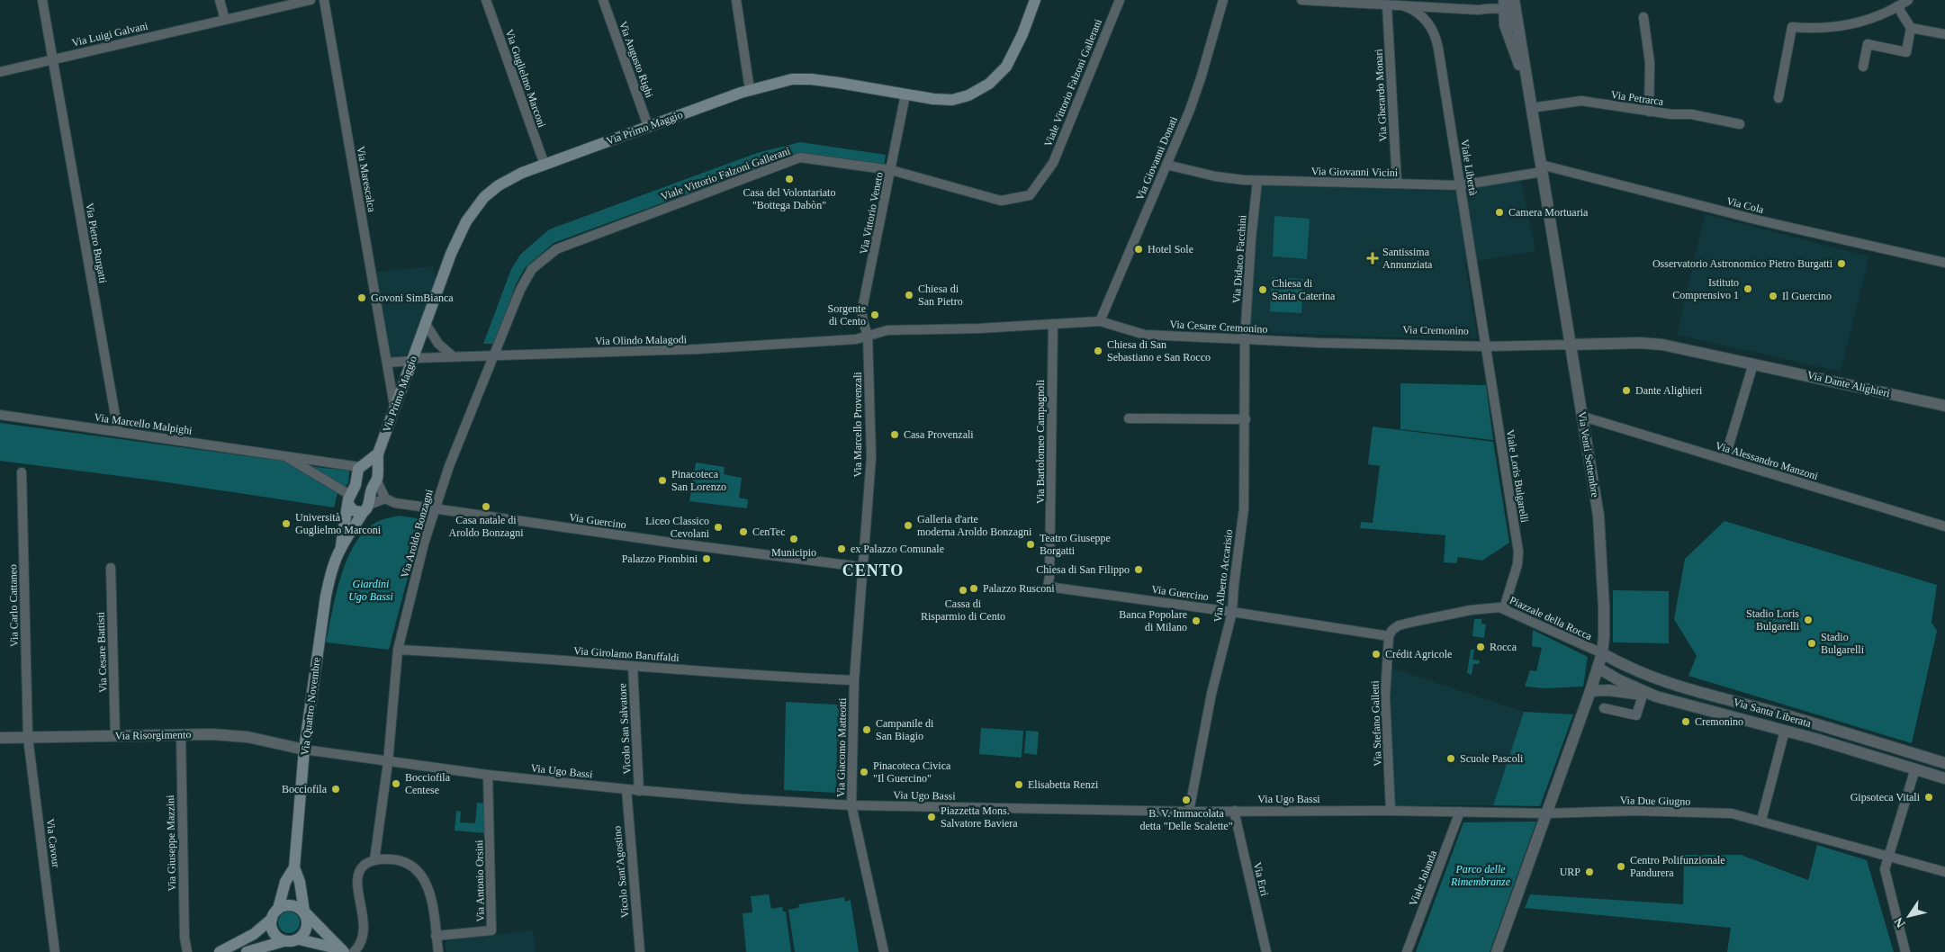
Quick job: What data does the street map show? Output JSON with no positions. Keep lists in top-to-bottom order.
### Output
{
  "streets": {
    "main road": ["Via Primo Maggio", "Via Quattro Novembre"],
    "street": [
      "Via Luigi Galvani",
      "Via Augusto Righi",
      "Via Guglielmo Marconi",
      "Viale Vittorio Falzoni Gallerani",
      "Via Gherardo Monari",
      "Via Petrarca",
      "Via Giovanni Donati",
      "Viale Libertà",
      "Via Giovanni Vicini",
      "Via Marescalca",
      "Via Cola",
      "Via Vittorio Veneto",
      "Via Pietro Burgatti",
      "Via Didaco Facchini",
      "Via Cesare Cremonino",
      "Via Cremonino",
      "Via Olindo Malagodi",
      "Via Dante Alighieri",
      "Via Marcello Malpighi",
      "Via Marcello Provenzali",
      "Via Bartolomeo Campagnoli",
      "Via Venti Settembre",
      "Via Alessandro Manzoni",
      "Viale Loris Bulgarelli",
      "Via Guercino",
      "Via Aroldo Bonzagni",
      "Via Alberto Accarisio",
      "Via Carlo Cattaneo",
      "Piazzale della Rocca",
      "Via Cesare Battisti",
      "Via Girolamo Baruffaldi",
      "Via Santa Liberata",
      "Via Stefano Galletti",
      "Vicolo San Salvatore",
      "Via Risorgimento",
      "Via Giacomo Matteotti",
      "Via Ugo Bassi",
      "Via Due Giugno",
      "Via Cavour",
      "Via Giuseppe Mazzini",
      "Vicolo Sant'Agostino",
      "Viale Jolanda",
      "Via Erri",
      "Via Antonio Orsini"
    ]
  },
  "crossings": [
    ["Via Luigi Galvani", "Via Pietro Burgatti"],
    ["Via Augusto Righi", "Via Primo Maggio"],
    ["Via Guglielmo Marconi", "Via Primo Maggio"],
    ["Viale Vittorio Falzoni Gallerani", "Via Vittorio Veneto"],
    ["Viale Vittorio Falzoni Gallerani", "Via Olindo Malagodi"],
    ["Viale Vittorio Falzoni Gallerani", "Via Aroldo Bonzagni"],
    ["Via Gherardo Monari", "Viale Libertà"],
    ["Via Gherardo Monari", "Via Giovanni Vicini"],
    ["Via Petrarca", "Via Venti Settembre"],
    ["Via Primo Maggio", "Via Marescalca"],
    ["Via Primo Maggio", "Via Vittorio Veneto"],
    ["Via Primo Maggio", "Via Olindo Malagodi"],
    ["Via Primo Maggio", "Via Quattro Novembre"],
    ["Via Giovanni Donati", "Via Giovanni Vicini"],
    ["Via Giovanni Donati", "Via Cesare Cremonino"],
    ["Viale Libertà", "Via Giovanni Vicini"],
    ["Viale Libertà", "Via Cesare Cremonino"],
    ["Viale Libertà", "Via Cremonino"],
    ["Viale Libertà", "Via Venti Settembre"],
    ["Viale Libertà", "Viale Loris Bulgarelli"],
    ["Via Giovanni Vicini", "Via Cola"],
    ["Via Giovanni Vicini", "Via Didaco Facchini"],
    ["Via Giovanni Vicini", "Via Venti Settembre"],
    ["Via Cola", "Via Venti Settembre"],
    ["Via Vittorio Veneto", "Via Cesare Cremonino"],
    ["Via Vittorio Veneto", "Via Olindo Malagodi"],
    ["Via Vittorio Veneto", "Via Marcello Provenzali"],
    ["Via Pietro Burgatti", "Via Marcello Malpighi"],
    ["Via Didaco Facchini", "Via Cesare Cremonino"],
    ["Via Didaco Facchini", "Via Alberto Accarisio"],
    ["Via Cesare Cremonino", "Via Cremonino"],
    ["Via Cesare Cremonino", "Via Olindo Malagodi"],
    ["Via Cesare Cremonino", "Via Dante Alighieri"],
    ["Via Cesare Cremonino", "Via Marcello Provenzali"],
    ["Via Cesare Cremonino", "Via Bartolomeo Campagnoli"],
    ["Via Cesare Cremonino", "Via Venti Settembre"],
    ["Via Cesare Cremonino", "Viale Loris Bulgarelli"],
    ["Via Cesare Cremonino", "Via Alberto Accarisio"],
    ["Via Cremonino", "Viale Loris Bulgarelli"],
    ["Via Olindo Malagodi", "Via Marcello Provenzali"],
    ["Via Olindo Malagodi", "Via Aroldo Bonzagni"],
    ["Via Dante Alighieri", "Via Venti Settembre"],
    ["Via Marcello Malpighi", "Via Quattro Novembre"],
    ["Via Marcello Provenzali", "Via Guercino"],
    ["Via Marcello Provenzali", "Via Giacomo Matteotti"],
    ["Via Bartolomeo Campagnoli", "Via Guercino"],
    ["Via Venti Settembre", "Via Alessandro Manzoni"],
    ["Via Venti Settembre", "Piazzale della Rocca"],
    ["Via Venti Settembre", "Via Santa Liberata"],
    ["Via Venti Settembre", "Via Ugo Bassi"],
    ["Via Venti Settembre", "Via Due Giugno"],
    ["Viale Loris Bulgarelli", "Piazzale della Rocca"],
    ["Via Guercino", "Via Aroldo Bonzagni"],
    ["Via Guercino", "Via Alberto Accarisio"],
    ["Via Guercino", "Piazzale della Rocca"],
    ["Via Guercino", "Via Stefano Galletti"],
    ["Via Guercino", "Via Giacomo Matteotti"],
    ["Via Aroldo Bonzagni", "Via Girolamo Baruffaldi"],
    ["Via Aroldo Bonzagni", "Via Ugo Bassi"],
    ["Via Alberto Accarisio", "Via Ugo Bassi"],
    ["Via Carlo Cattaneo", "Via Risorgimento"],
    ["Via Carlo Cattaneo", "Via Cavour"],
    ["Piazzale della Rocca", "Via Santa Liberata"],
    ["Piazzale della Rocca", "Via Stefano Galletti"],
    ["Via Cesare Battisti", "Via Risorgimento"],
    ["Via Girolamo Baruffaldi", "Vicolo San Salvatore"],
    ["Via Girolamo Baruffaldi", "Via Giacomo Matteotti"],
    ["Via Quattro Novembre", "Via Risorgimento"],
    ["Via Quattro Novembre", "Via Ugo Bassi"],
    ["Via Stefano Galletti", "Via Ugo Bassi"],
    ["Vicolo San Salvatore", "Via Ugo Bassi"],
    ["Via Risorgimento", "Via Ugo Bassi"],
    ["Via Risorgimento", "Via Cavour"],
    ["Via Risorgimento", "Via Giuseppe Mazzini"],
    ["Via Giacomo Matteotti", "Via Ugo Bassi"],
    ["Via Ugo Bassi", "Via Due Giugno"],
    ["Via Ugo Bassi", "Vicolo Sant'Agostino"],
    ["Via Ugo Bassi", "Viale Jolanda"],
    ["Via Ugo Bassi", "Via Erri"],
    ["Via Ugo Bassi", "Via Antonio Orsini"]
  ],
  "districts": ["CENTO"],
  "parks": ["Giardini Ugo Bassi", "Parco delle Rimembranze"],
  "places": {
    "other": [
      "Casa del Volontariato \"Bottega Dabòn\"",
      "Camera Mortuaria",
      "Hotel Sole",
      "Osservatorio Astronomico Pietro Burgatti",
      "Istituto Comprensivo 1",
      "Chiesa di Santa Caterina",
      "Chiesa di San Pietro",
      "Il Guercino",
      "Govoni SimBianca",
      "Sorgente di Cento",
      "Chiesa di San Sebastiano e San Rocco",
      "Dante Alighieri",
      "Casa Provenzali",
      "Pinacoteca San Lorenzo",
      "Casa natale di Aroldo Bonzagni",
      "Università Guglielmo Marconi",
      "Galleria d'arte moderna Aroldo Bonzagni",
      "Liceo Classico Cevolani",
      "CenTec",
      "Municipio",
      "Teatro Giuseppe Borgatti",
      "ex Palazzo Comunale",
      "Palazzo Piombini",
      "Chiesa di San Filippo",
      "Palazzo Rusconi",
      "Cassa di Risparmio di Cento",
      "Stadio Loris Bulgarelli",
      "Banca Popolare di Milano",
      "Stadio Bulgarelli",
      "Rocca",
      "Crédit Agricole",
      "Cremonino",
      "Campanile di San Biagio",
      "Scuole Pascoli",
      "Pinacoteca Civica \"Il Guercino\"",
      "Bocciofila Centese",
      "Elisabetta Renzi",
      "Bocciofila",
      "Gipsoteca Vitali",
      "B. V. Immacolata detta \"Delle Scalette\"",
      "Piazzetta Mons. Salvatore Baviera",
      "Centro Polifunzionale Pandurera",
      "URP"
    ],
    "health": ["Santissima Annunziata"]
  },
  "north": "bottom left"
}
